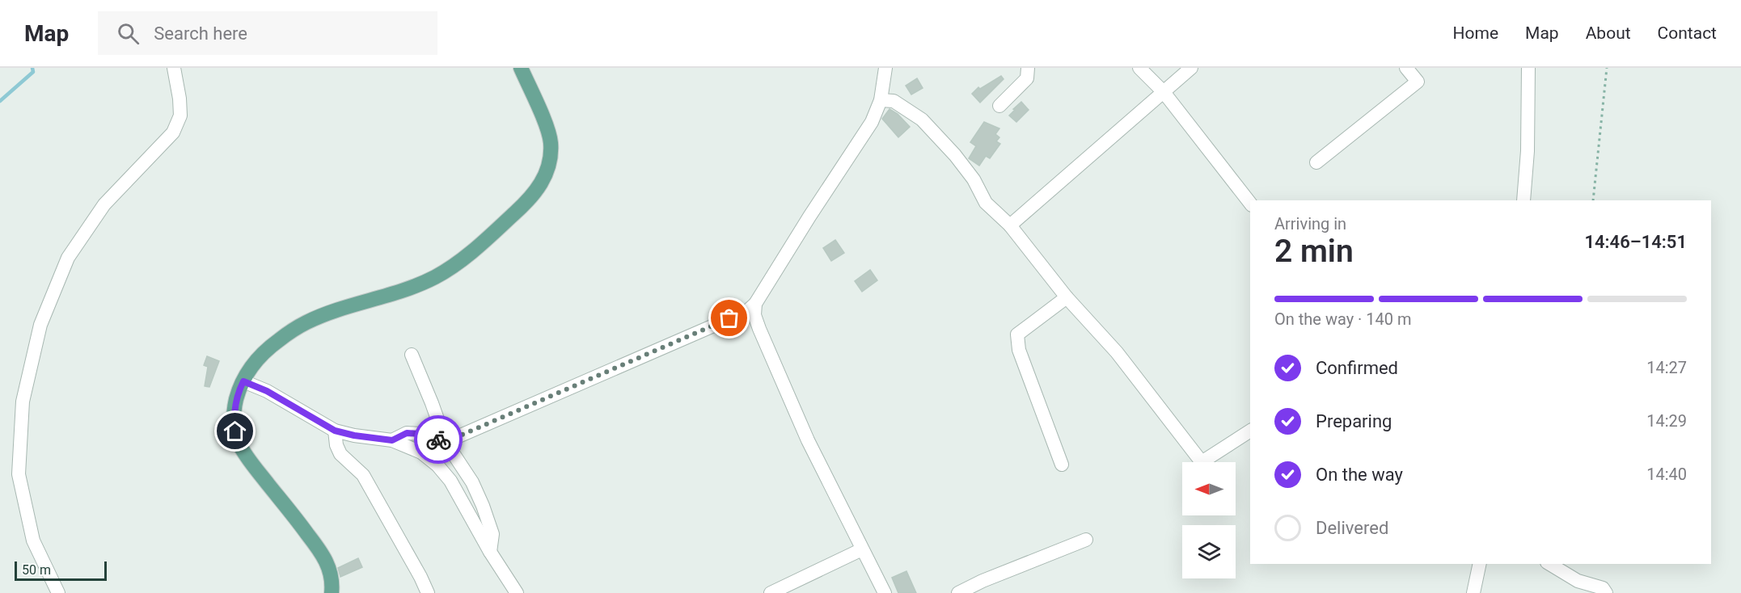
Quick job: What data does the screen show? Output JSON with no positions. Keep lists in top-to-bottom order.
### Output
{
  "scale_bar": "50 m",
  "north": "left",
  "page": {
    "header": "Map",
    "search": "Search here",
    "nav": [
      "Home",
      "Map",
      "About",
      "Contact"
    ],
    "heading": ["2 min", "Arriving in", "14:46–14:51"],
    "bar": "On the way · 140 m",
    "list": [
      ["Confirmed", "14:27"],
      ["Preparing", "14:29"],
      ["On the way", "14:40"],
      "Delivered"
    ],
    "scale": "50 m"
  }
}
